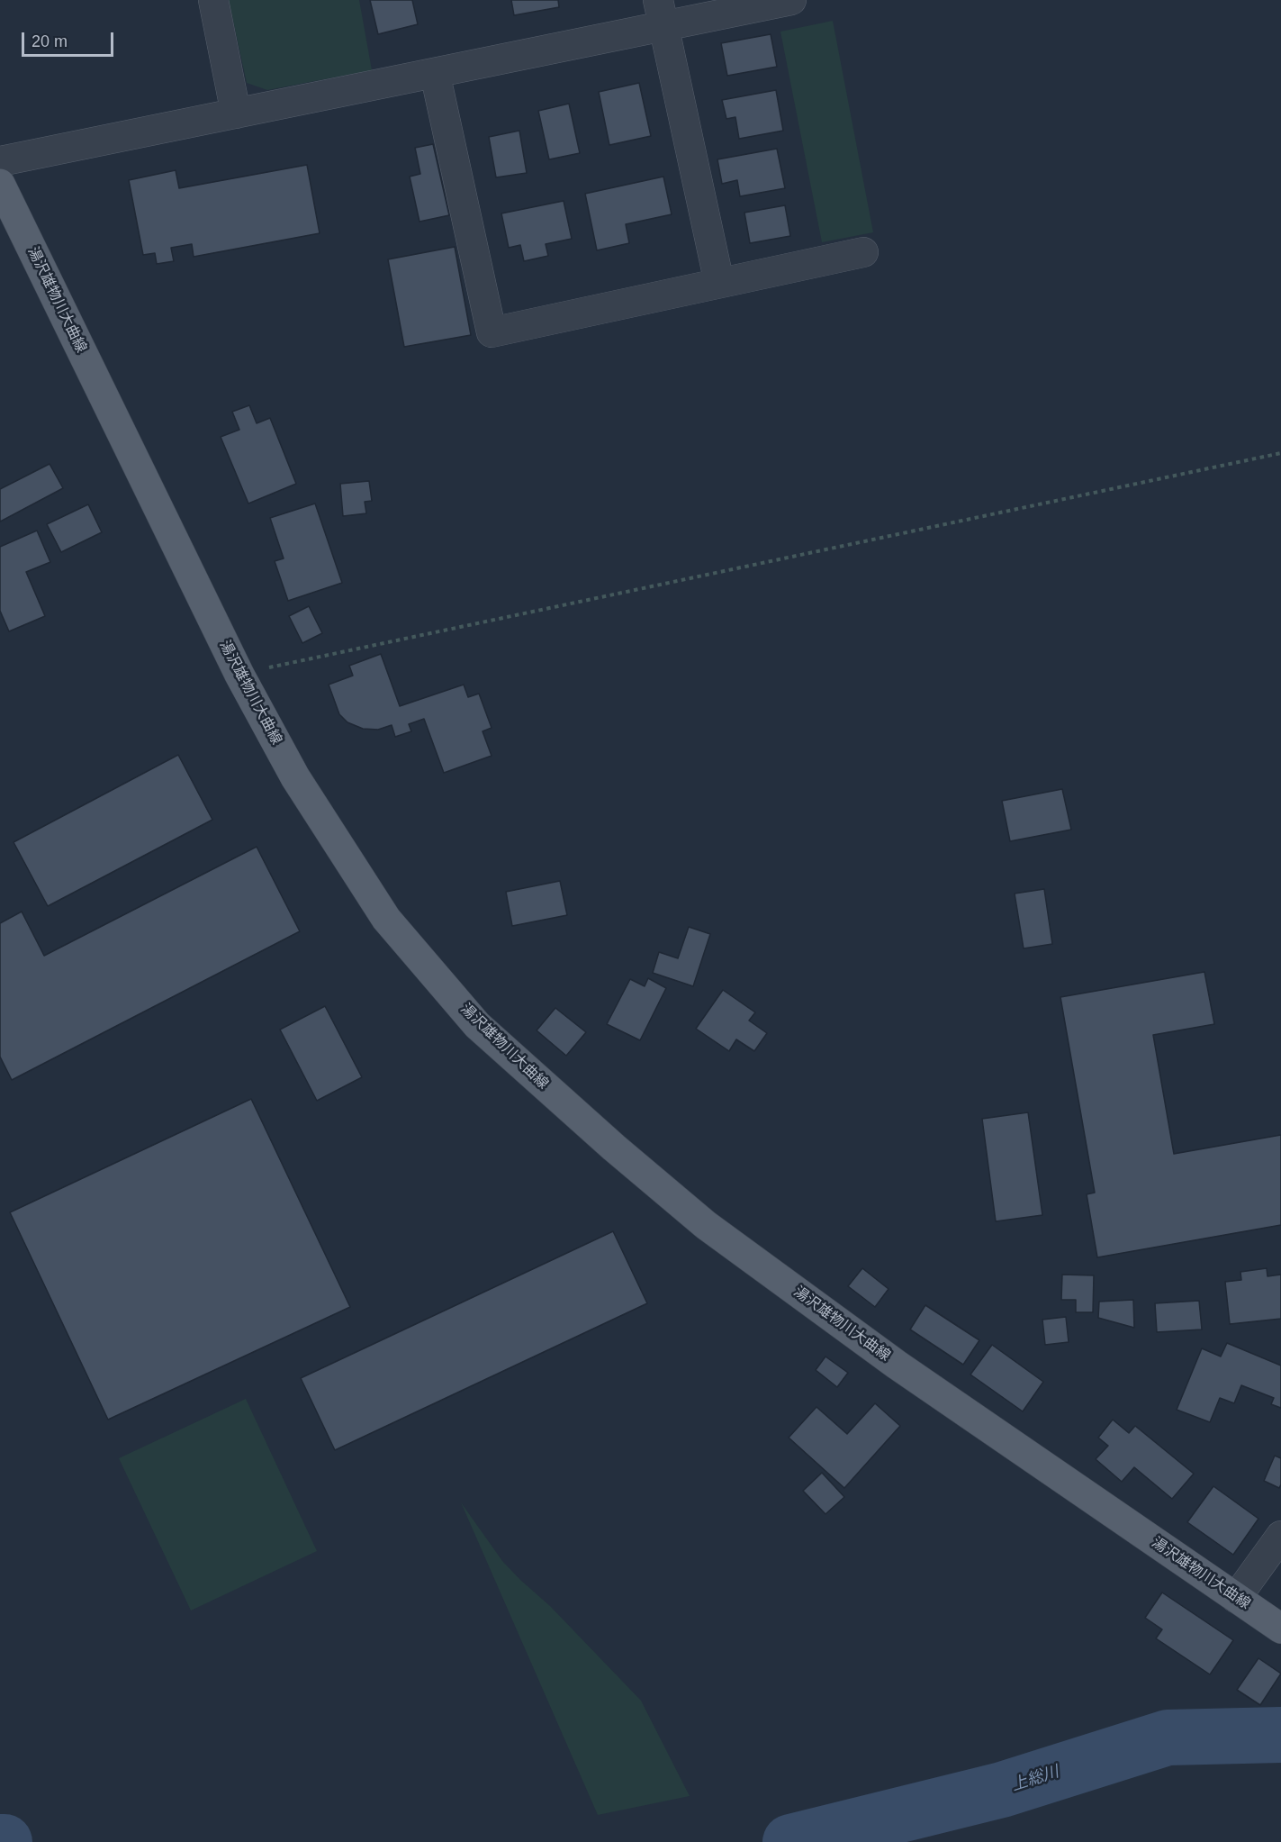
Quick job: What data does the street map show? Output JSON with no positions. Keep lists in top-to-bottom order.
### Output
{
  "streets": {
    "main road": ["湯沢雄物川大曲線"]
  },
  "water": ["上総川"],
  "scale_bar": "20 m"
}
